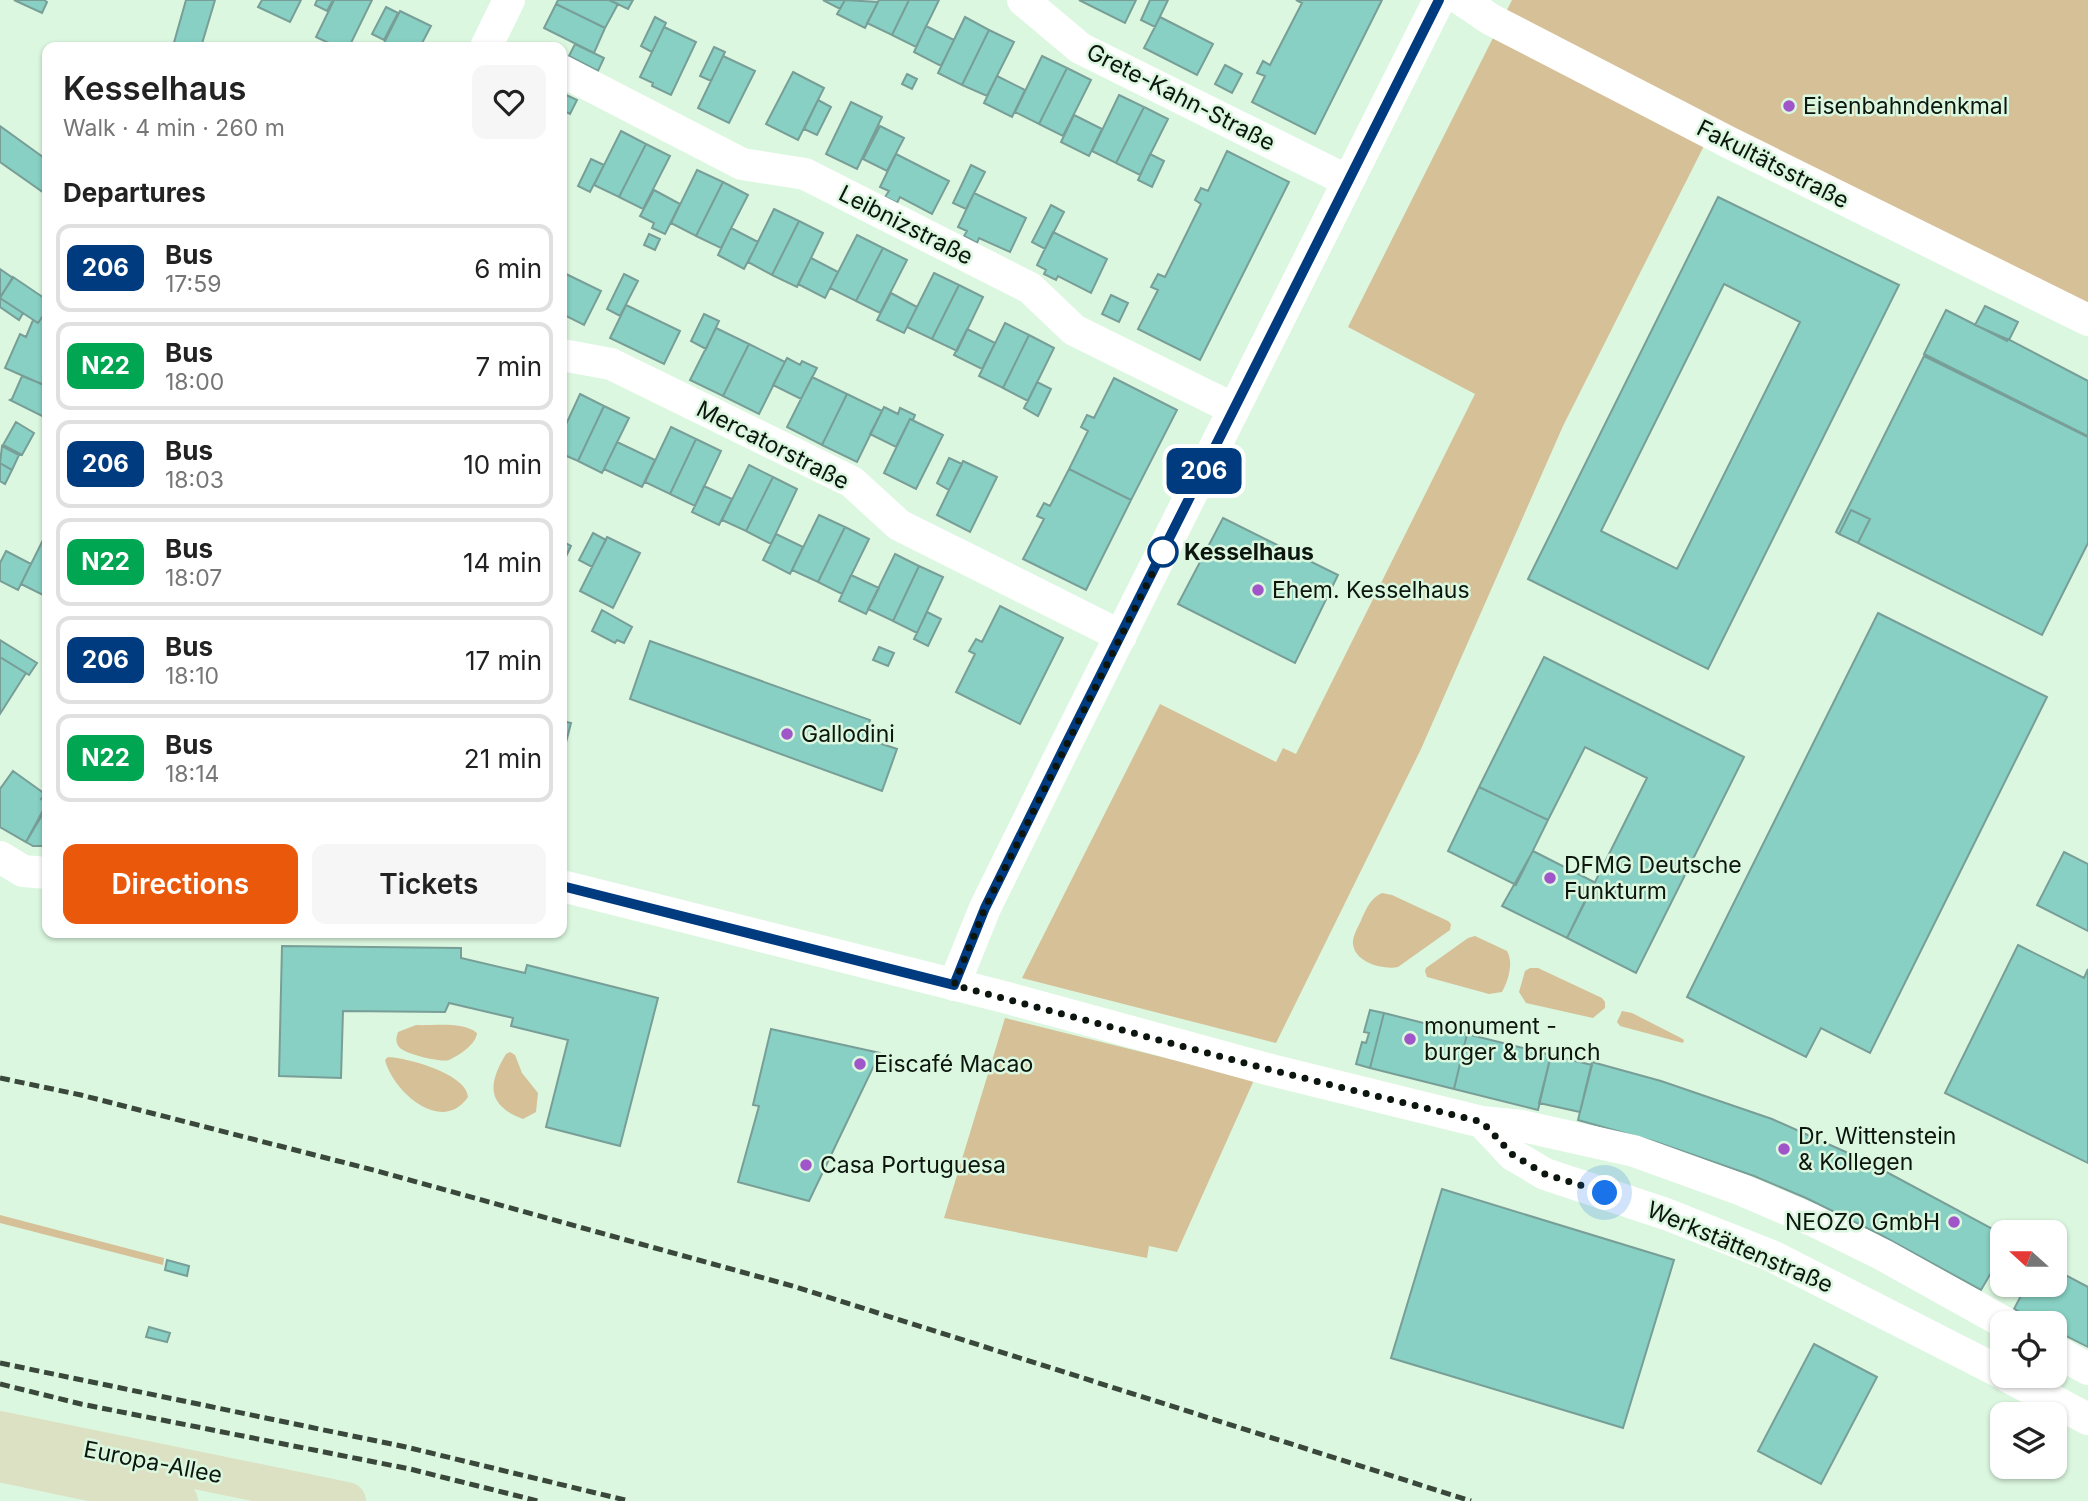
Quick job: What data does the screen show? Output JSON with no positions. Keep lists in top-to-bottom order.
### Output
{
  "streets": {
    "main road": ["Europa-Allee"],
    "street": [
      "Grete-Kahn-Straße",
      "Fakultätsstraße",
      "Leibnizstraße",
      "Mercatorstraße",
      "Werkstättenstraße"
    ]
  },
  "places": [
    "Eisenbahndenkmal",
    "Kesselhaus",
    "Ehem. Kesselhaus",
    "Gallodini",
    "DFMG Deutsche Funkturm",
    "monument - burger & brunch",
    "Eiscafé Macao",
    "Dr. Wittenstein & Kollegen",
    "Casa Portuguesa",
    "NEOZO GmbH"
  ],
  "lines": ["bus line 206"],
  "north": "left",
  "page": {
    "on_map": "206",
    "heading": [
      ["Kesselhaus", "Walk · 4 min · 260 m"],
      "Departures"
    ],
    "list": [
      {
        "mark": "206",
        "name": "Bus",
        "note": "17:59",
        "value": "6 min"
      },
      {
        "mark": "N22",
        "name": "Bus",
        "note": "18:00",
        "value": "7 min"
      },
      {
        "mark": "206",
        "name": "Bus",
        "note": "18:03",
        "value": "10 min"
      },
      {
        "mark": "N22",
        "name": "Bus",
        "note": "18:07",
        "value": "14 min"
      },
      {
        "mark": "206",
        "name": "Bus",
        "note": "18:10",
        "value": "17 min"
      },
      {
        "mark": "N22",
        "name": "Bus",
        "note": "18:14",
        "value": "21 min"
      }
    ],
    "buttons": ["Directions", "Tickets"]
  }
}
